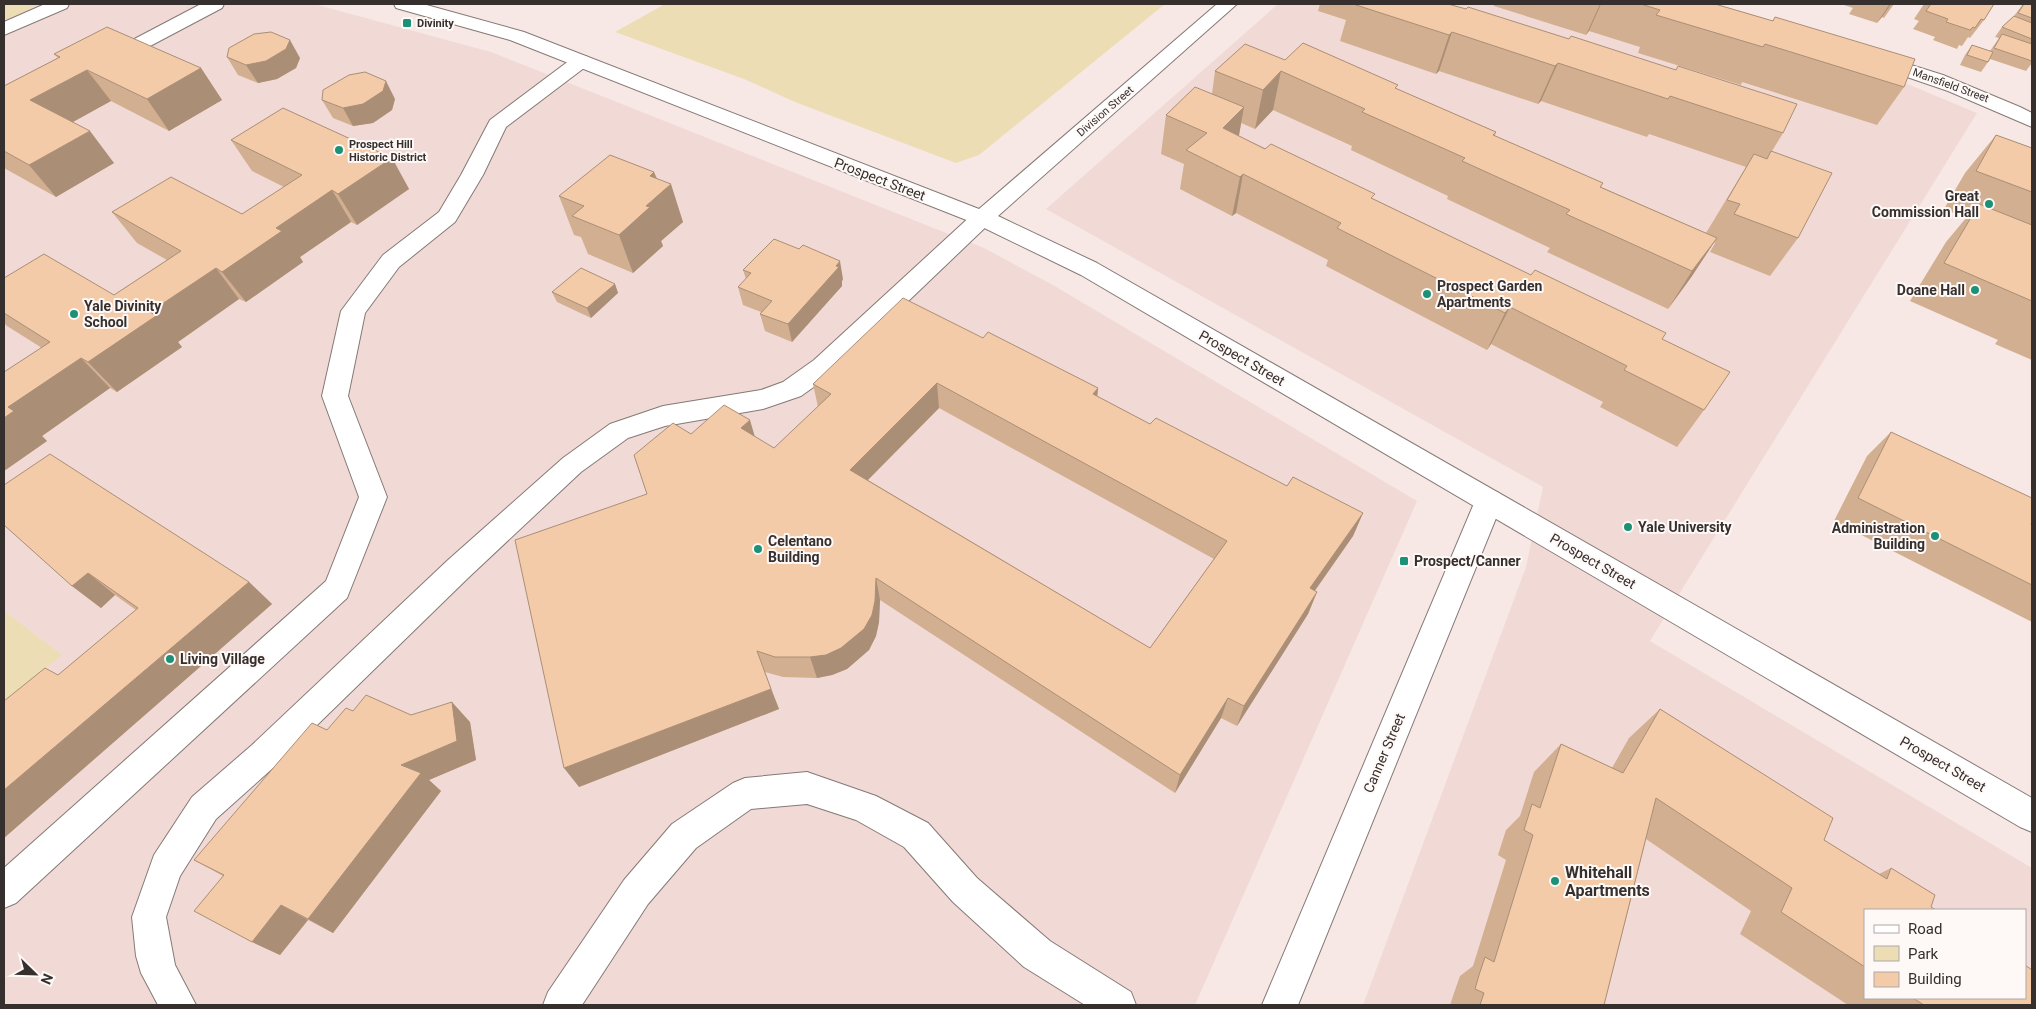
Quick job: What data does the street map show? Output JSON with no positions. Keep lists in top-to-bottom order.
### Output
{
  "streets": {
    "main road": [
      "Mansfield Street",
      "Division Street",
      "Prospect Street",
      "Canner Street"
    ]
  },
  "crossings": [
    ["Division Street", "Prospect Street"],
    ["Prospect Street", "Canner Street"]
  ],
  "places": {
    "transit": ["Divinity", "Prospect/Canner"],
    "other": [
      "Prospect Hill Historic District",
      "Great Commission Hall",
      "Doane Hall",
      "Prospect Garden Apartments",
      "Yale Divinity School",
      "Yale University",
      "Administration Building",
      "Celentano Building",
      "Living Village",
      "Whitehall Apartments"
    ]
  },
  "legend": ["Road", "Park", "Building"],
  "north": "bottom right"
}
